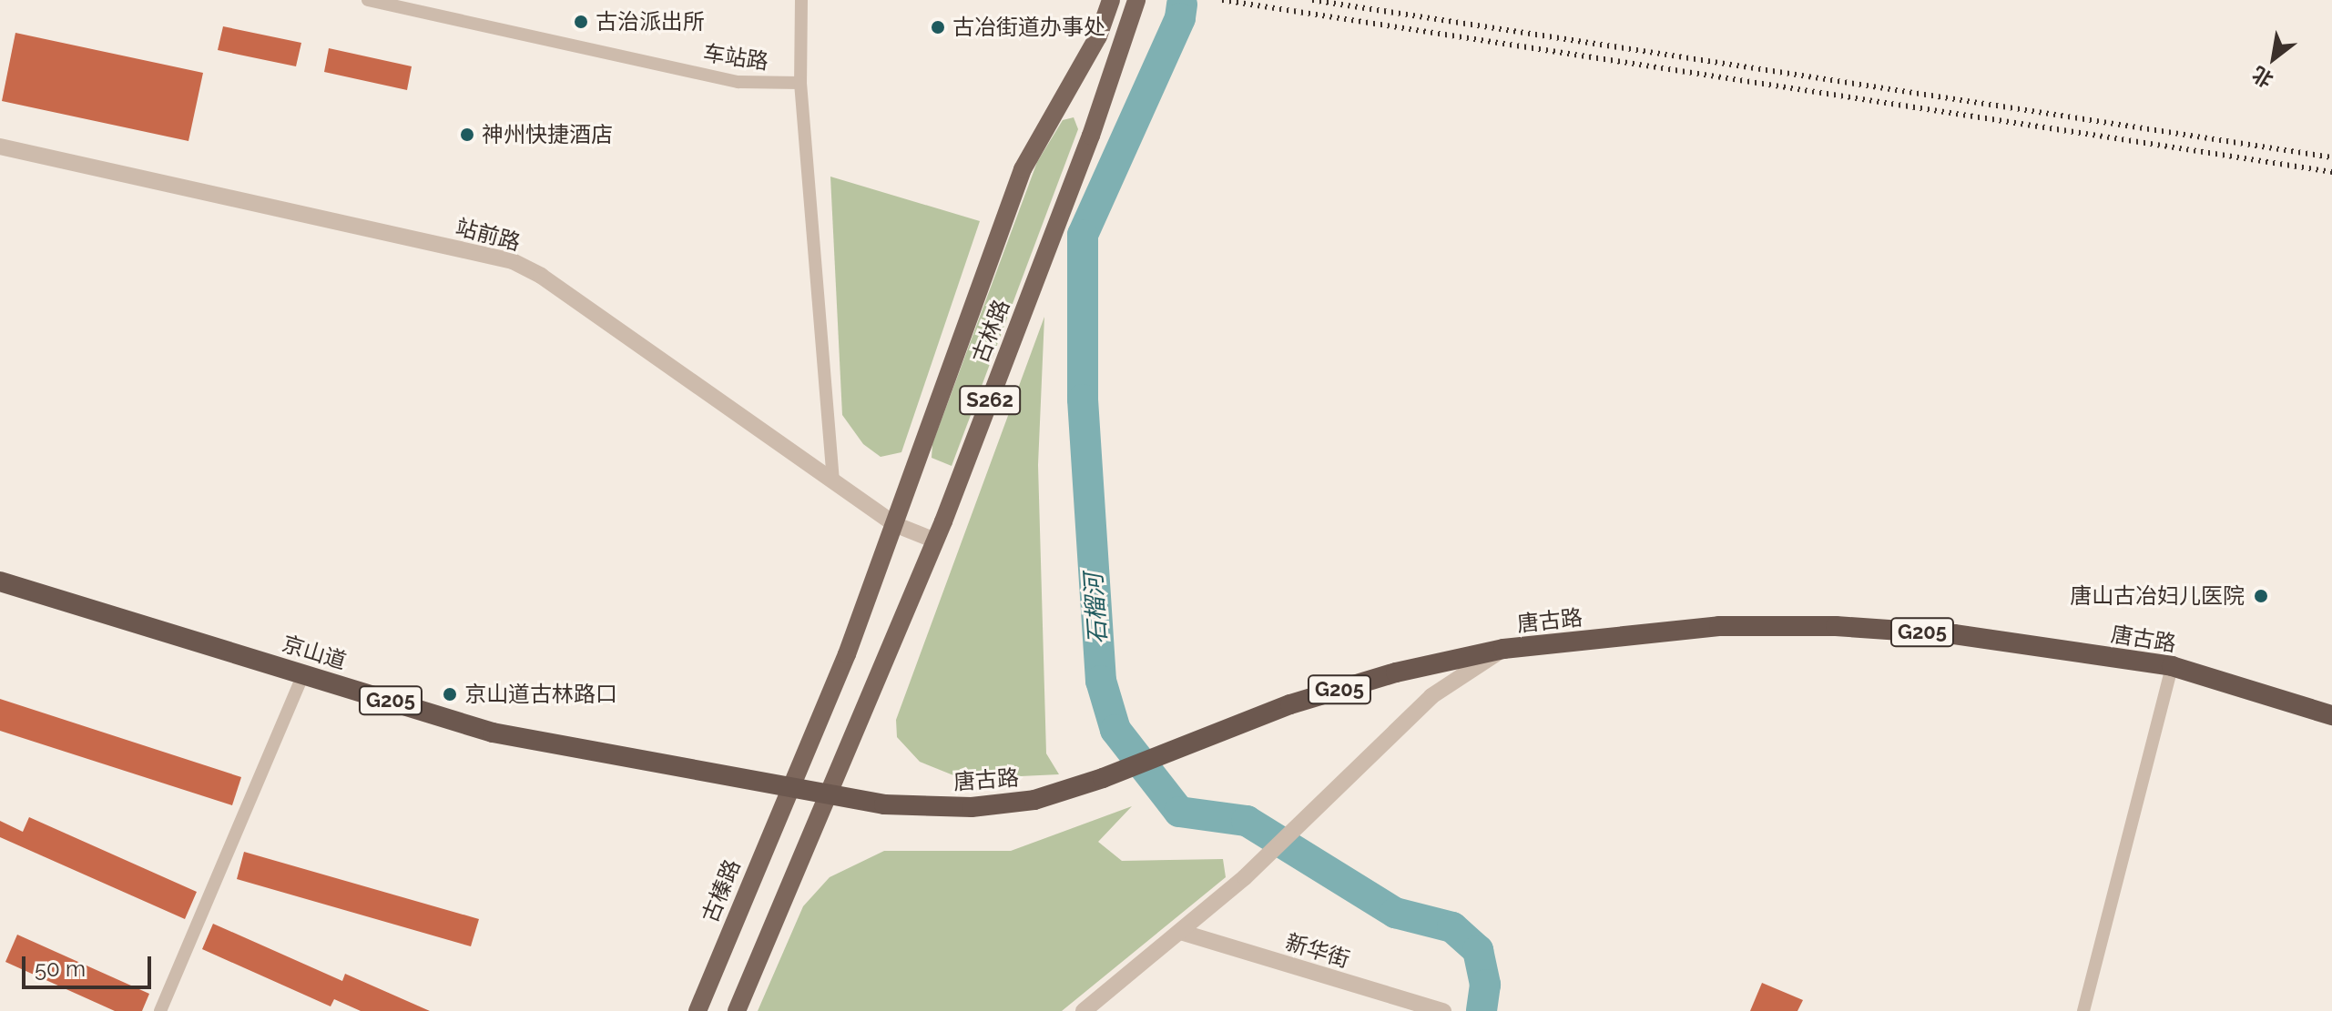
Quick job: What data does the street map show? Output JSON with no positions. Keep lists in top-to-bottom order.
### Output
{
  "streets": {
    "highway": ["唐古路", "G205", "京山道"],
    "main road": ["古林路", "S262", "古榛路"],
    "street": ["车站路", "站前路", "新华街"]
  },
  "crossings": [
    ["站前路", "古林路"],
    ["古林路", "S262"],
    ["古林路", "唐古路"],
    ["古林路", "京山道"],
    ["古林路", "古榛路"],
    ["S262", "唐古路"],
    ["唐古路", "京山道"],
    ["唐古路", "古榛路"],
    ["京山道", "古榛路"]
  ],
  "water": ["石榴河"],
  "places": [
    "古治派出所",
    "古冶街道办事处",
    "神州快捷酒店",
    "唐山古冶妇儿医院",
    "京山道古林路口"
  ],
  "scale_bar": "50 m",
  "north": "bottom left"
}
